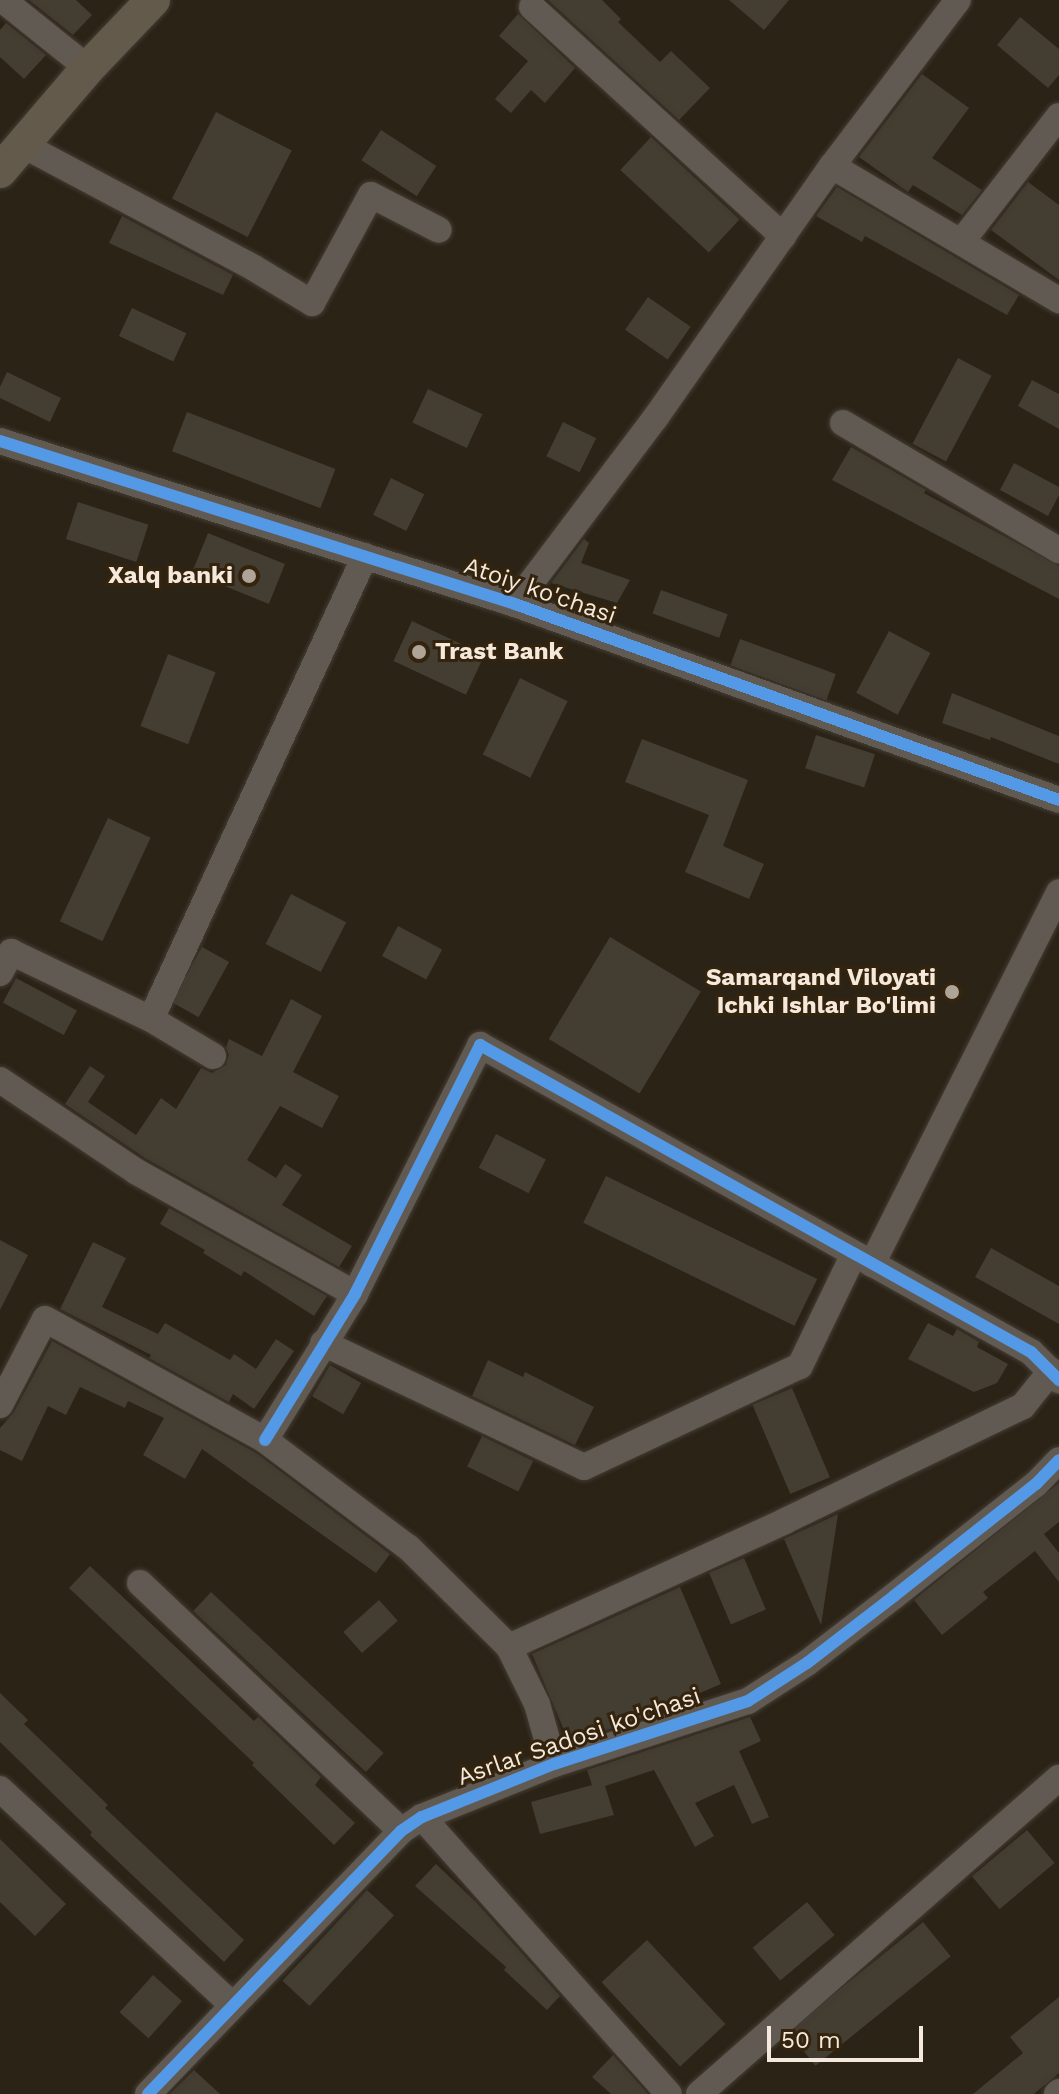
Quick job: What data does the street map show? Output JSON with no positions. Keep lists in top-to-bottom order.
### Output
{
  "streets": {
    "street": ["Atoiy ko'chasi", "Asrlar Sadosi ko'chasi"]
  },
  "places": ["Xalq banki", "Trast Bank", "Samarqand Viloyati Ichki Ishlar Bo'limi"],
  "scale_bar": "50 m"
}
